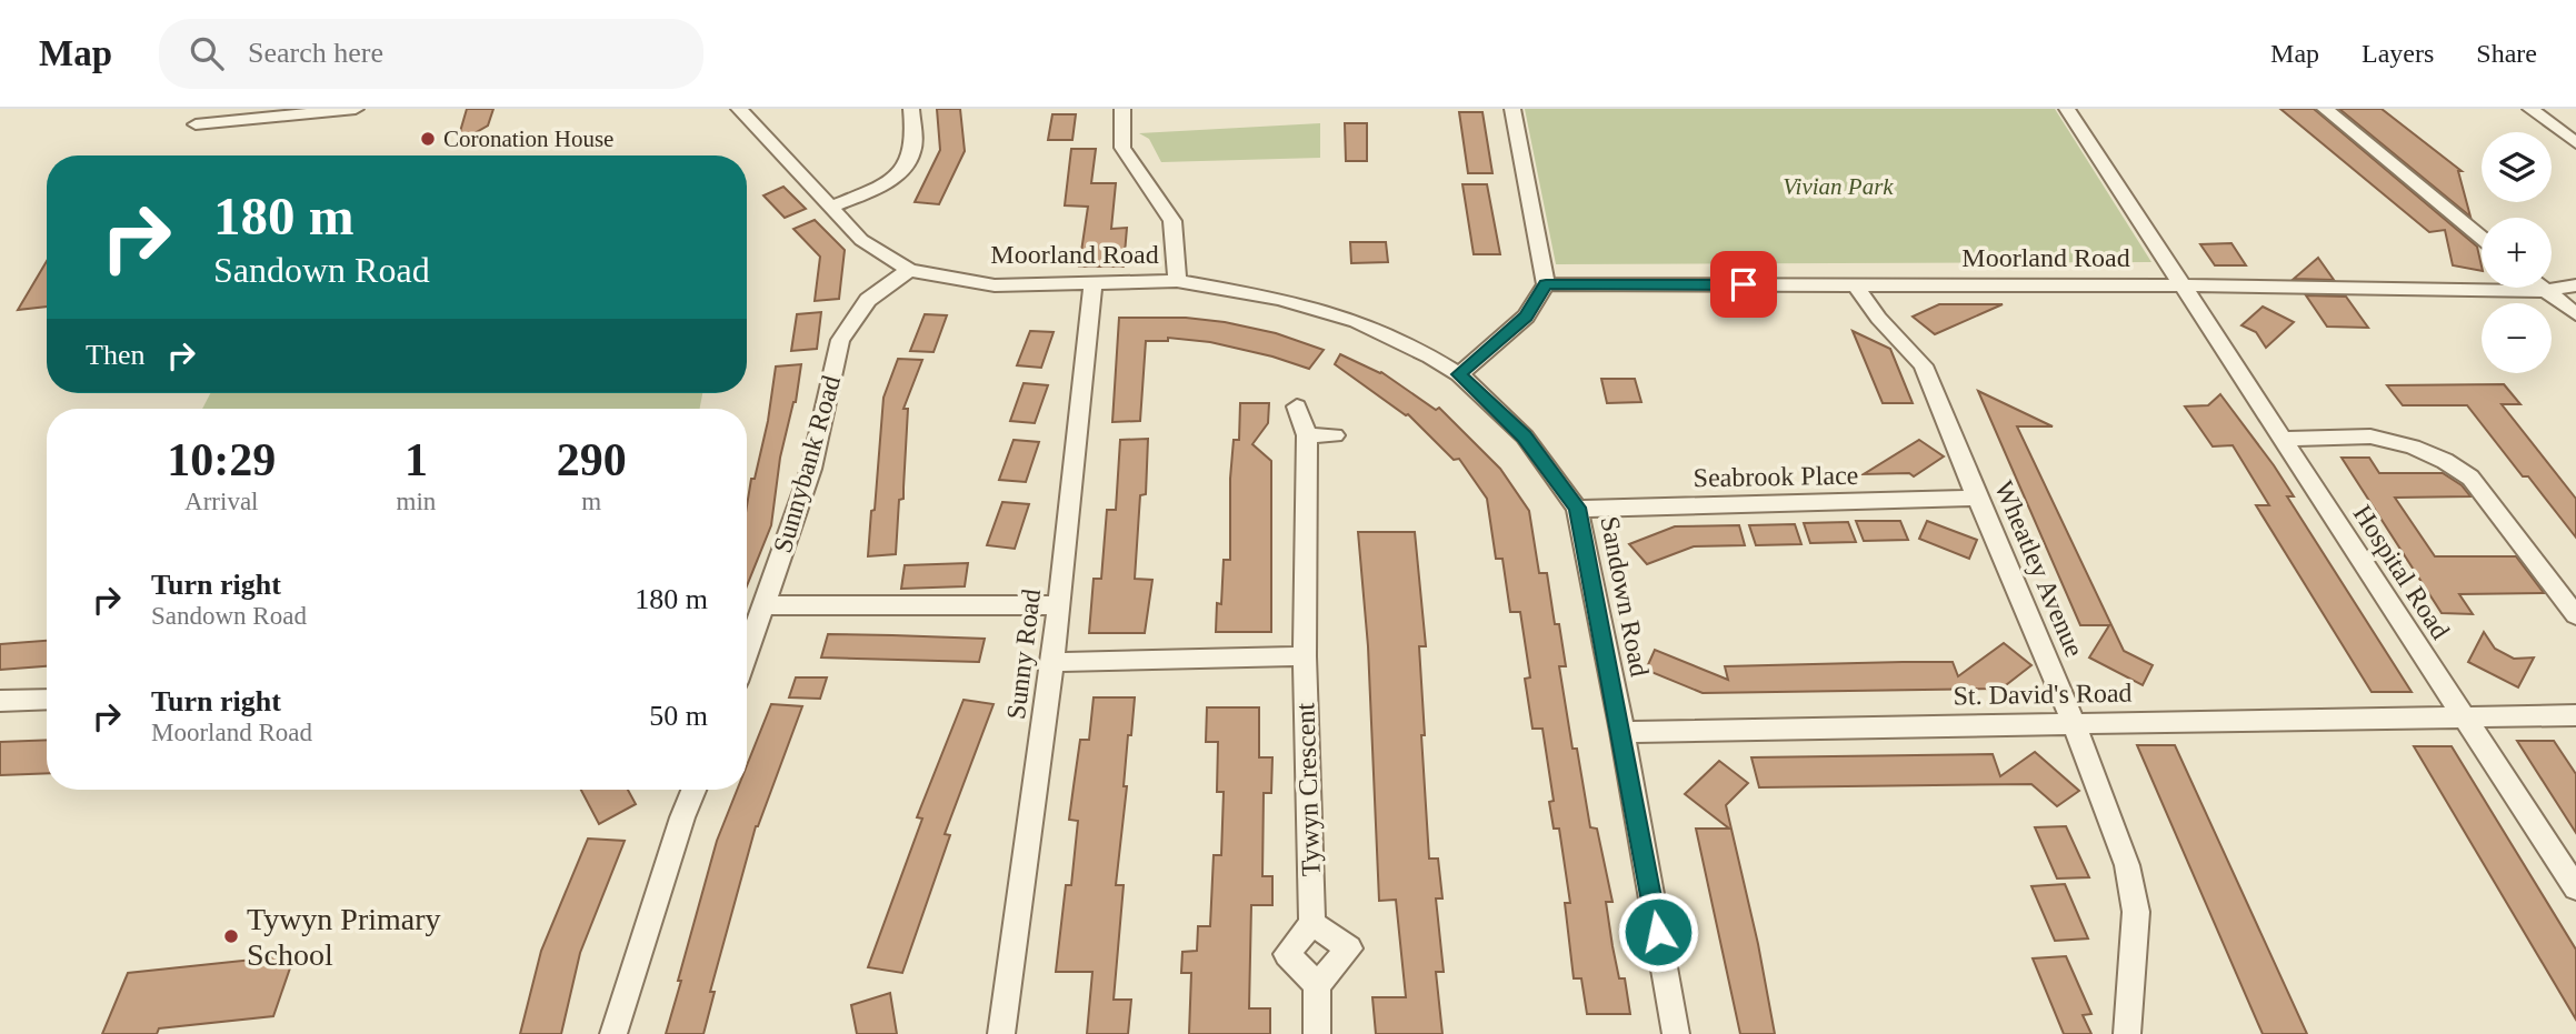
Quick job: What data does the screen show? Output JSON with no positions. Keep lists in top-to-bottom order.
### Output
{
  "streets": {
    "street": [
      "Moorland Road",
      "Sunnybank Road",
      "Seabrook Place",
      "Wheatley Avenue",
      "Hospital Road",
      "Sandown Road",
      "Sunny Road",
      "St. David's Road",
      "Tywyn Crescent"
    ]
  },
  "crossings": [
    ["Moorland Road", "Sunnybank Road"],
    ["Moorland Road", "Wheatley Avenue"],
    ["Moorland Road", "Hospital Road"],
    ["Moorland Road", "Sandown Road"],
    ["Moorland Road", "Sunny Road"],
    ["Seabrook Place", "Wheatley Avenue"],
    ["Seabrook Place", "Sandown Road"],
    ["Wheatley Avenue", "St. David's Road"],
    ["Hospital Road", "St. David's Road"],
    ["Sandown Road", "St. David's Road"]
  ],
  "parks": ["Vivian Park"],
  "places": ["Coronation House", "Tywyn Primary School"],
  "page": {
    "header": "Map",
    "search": "Search here",
    "nav": ["Map", "Layers", "Share"],
    "map_buttons": ["+", "−"],
    "turn": ["180 m", "Sandown Road"],
    "then": "Then",
    "eta": [
      "10:29",
      "Arrival",
      "1",
      "min",
      "290",
      "m"
    ],
    "list": [
      {
        "name": "Turn right",
        "note": "Sandown Road",
        "value": "180 m"
      },
      {
        "name": "Turn right",
        "note": "Moorland Road",
        "value": "50 m"
      }
    ]
  }
}
